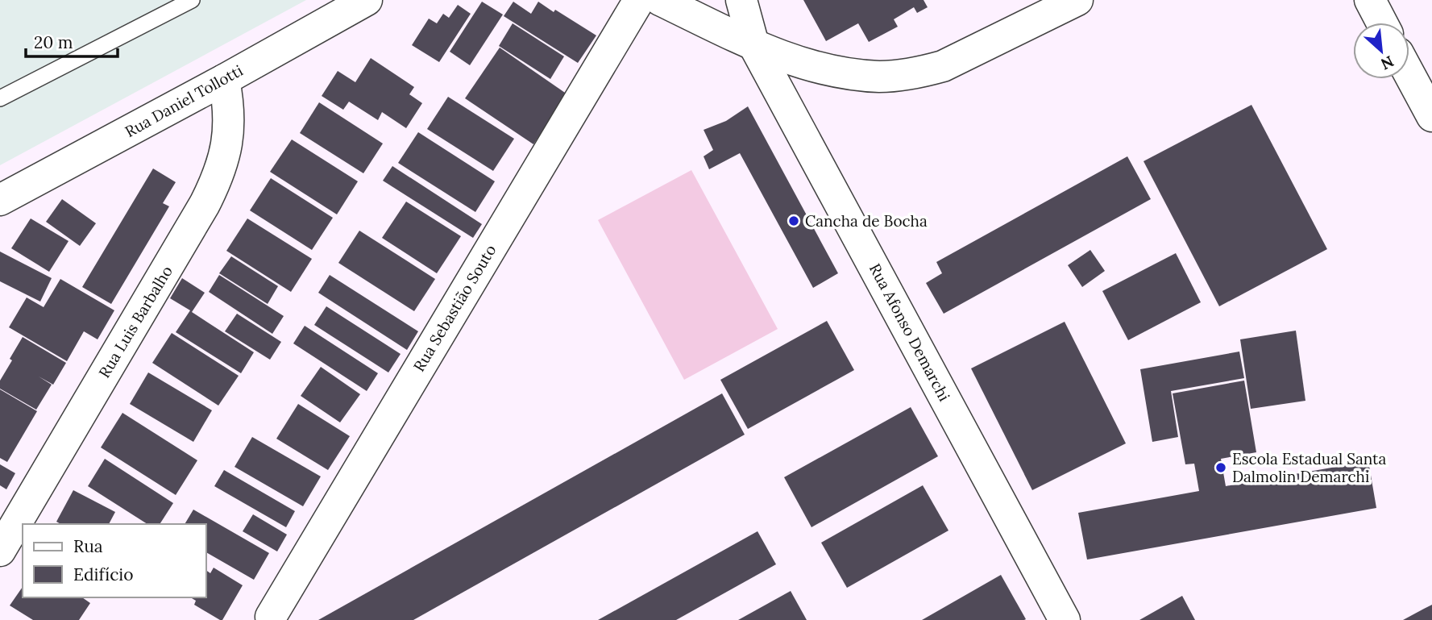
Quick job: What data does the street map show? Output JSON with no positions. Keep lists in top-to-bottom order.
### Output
{
  "streets": {
    "street": [
      "Rua Daniel Tollotti",
      "Rua Sebastião Souto",
      "Rua Luis Barbalho",
      "Rua Afonso Demarchi"
    ]
  },
  "crossings": [
    ["Rua Daniel Tollotti", "Rua Luis Barbalho"]
  ],
  "places": ["Cancha de Bocha", "Escola Estadual Santa Dalmolin Demarchi"],
  "legend": ["Rua", "Edifício"],
  "scale_bar": "20 m",
  "north": "bottom right"
}
